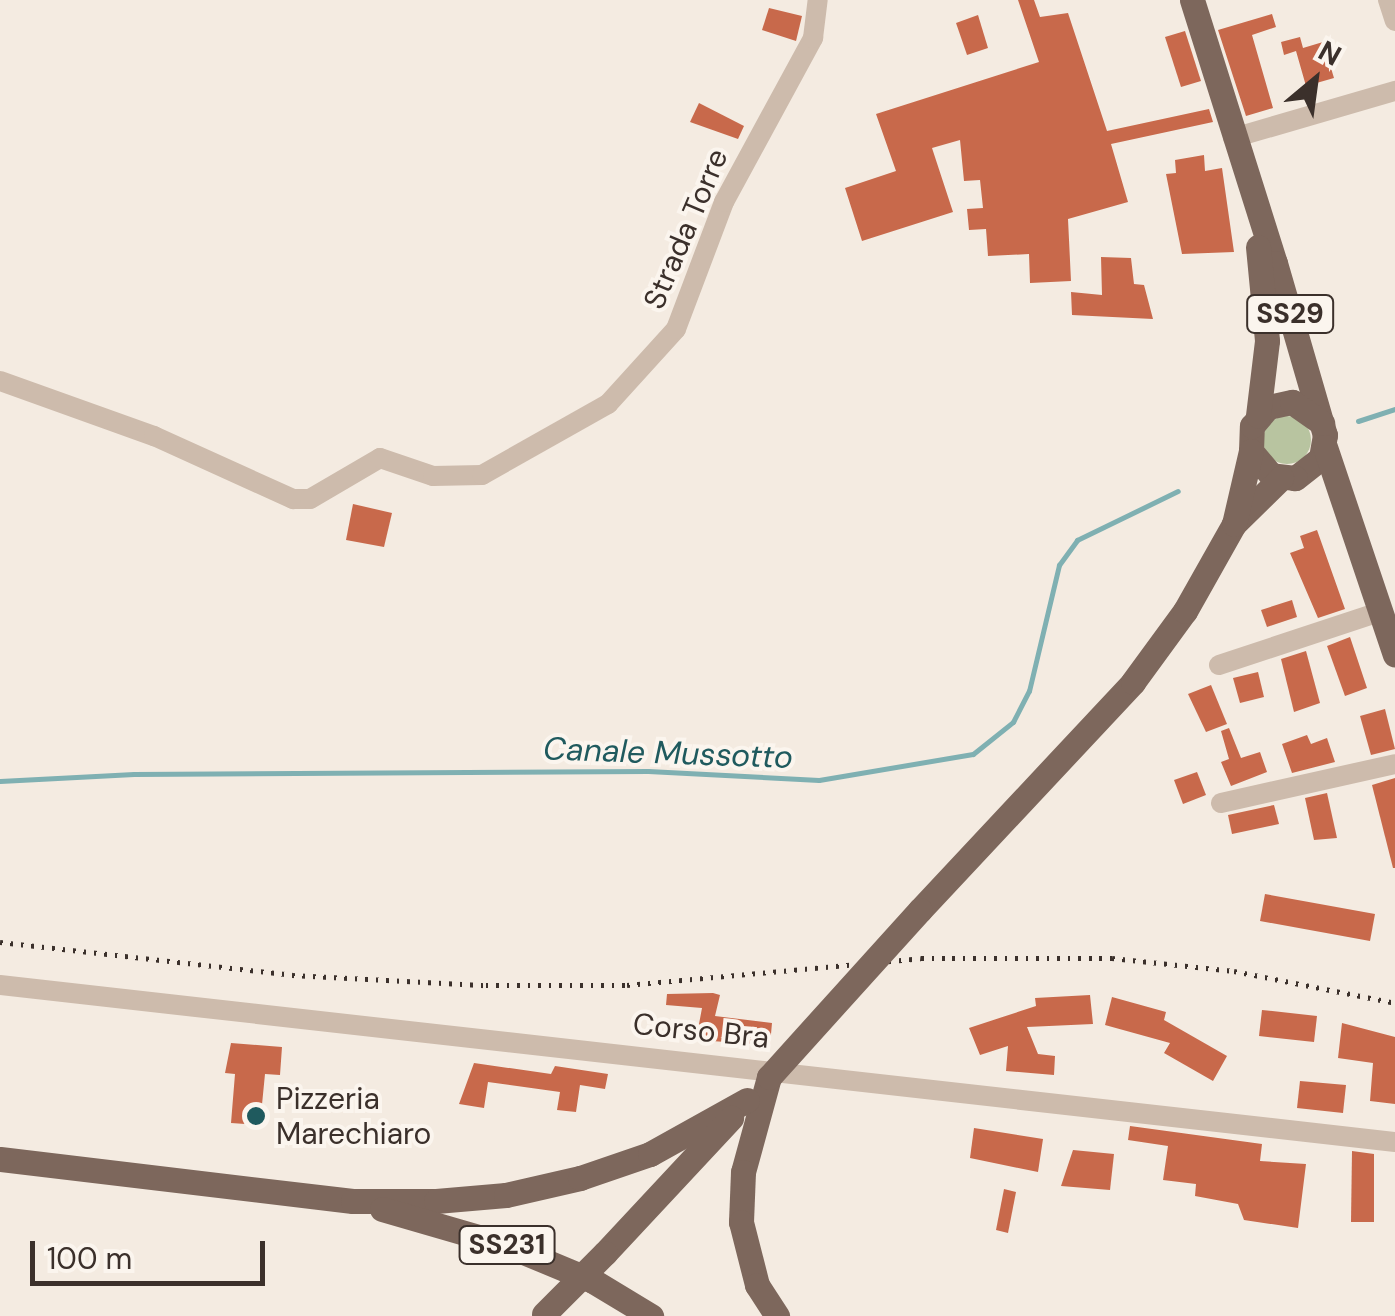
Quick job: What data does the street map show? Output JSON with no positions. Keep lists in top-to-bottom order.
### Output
{
  "streets": {
    "main road": ["SS29", "SS231"],
    "street": ["Strada Torre", "Corso Bra"]
  },
  "water": ["Canale Mussotto"],
  "places": ["Pizzeria Marechiaro"],
  "scale_bar": "100 m",
  "north": "top right"
}
